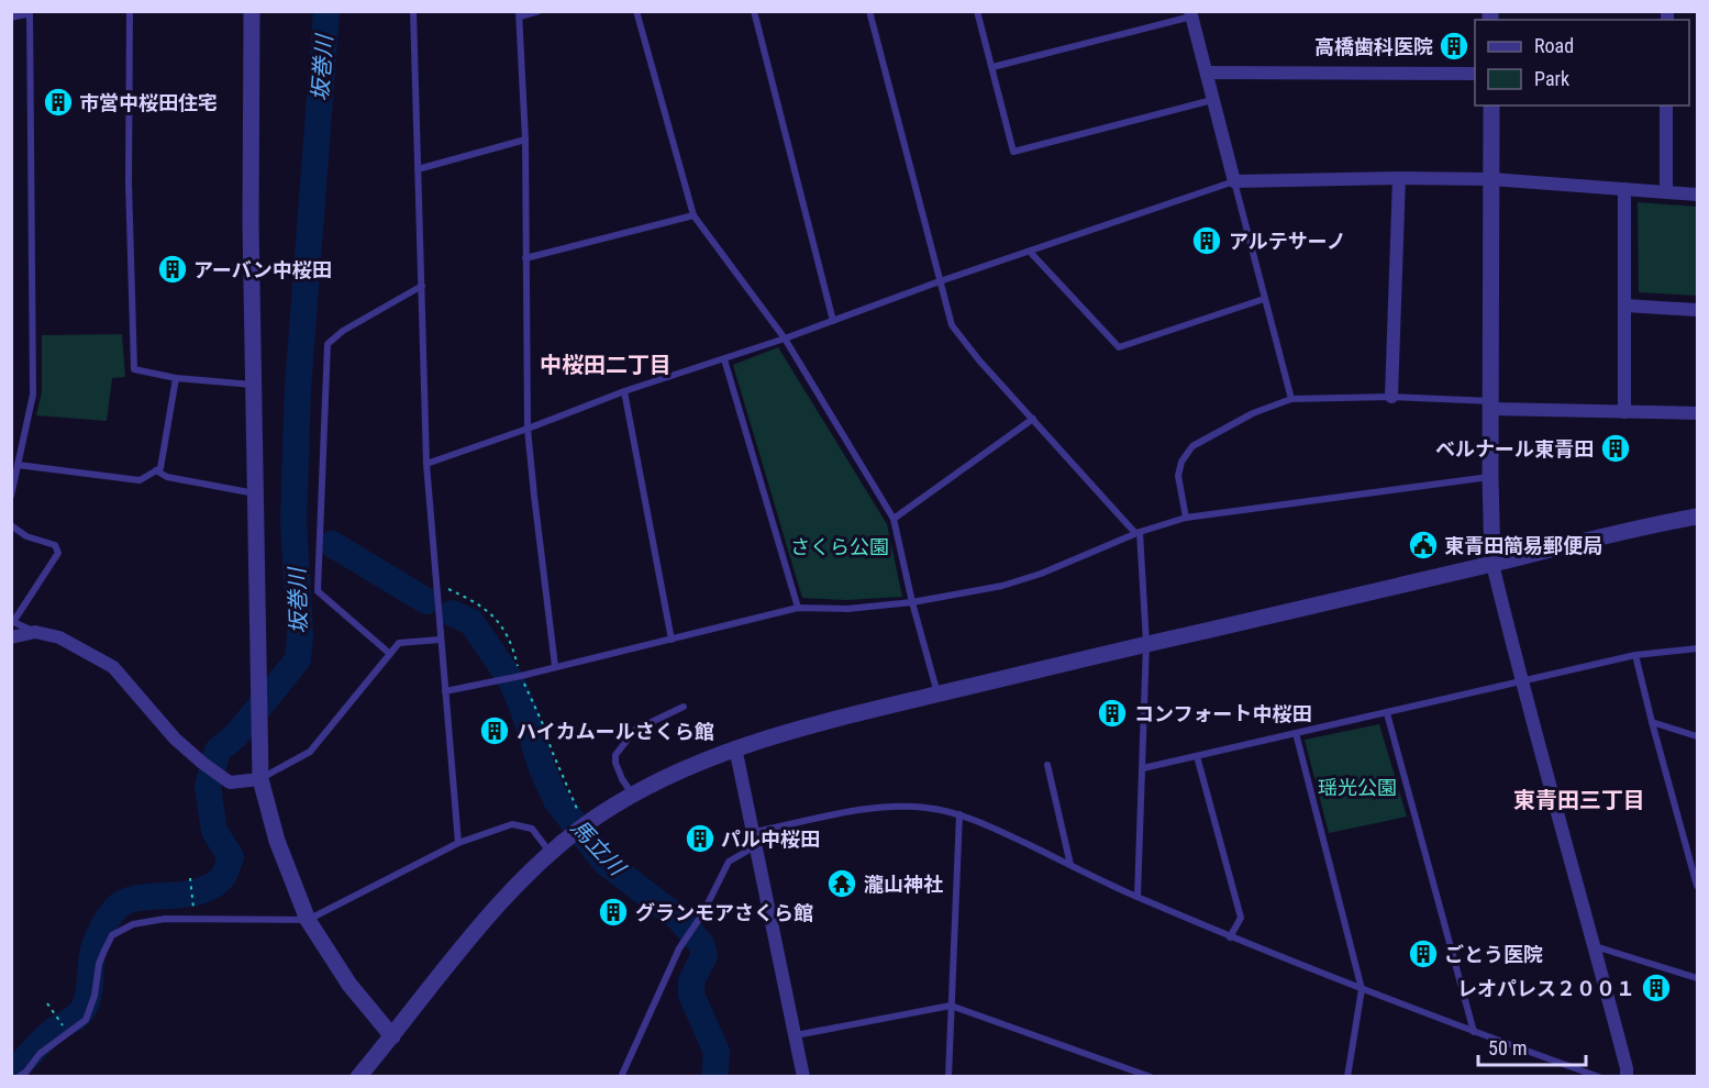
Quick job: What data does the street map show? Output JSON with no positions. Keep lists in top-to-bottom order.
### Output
{
  "districts": ["中桜田二丁目", "東青田三丁目"],
  "water": ["坂巻川", "馬立川"],
  "parks": ["さくら公園", "瑶光公園"],
  "places": {
    "building": [
      "高橋歯科医院",
      "市営中桜田住宅",
      "アルテサーノ",
      "アーバン中桜田",
      "ベルナール東青田",
      "コンフォート中桜田",
      "ハイカムールさくら館",
      "パル中桜田",
      "グランモアさくら館",
      "ごとう医院",
      "レオパレス２００１"
    ],
    "public building": ["東青田簡易郵便局"],
    "temple": ["瀧山神社"]
  },
  "legend": ["Road", "Park"],
  "scale_bar": "50 m"
}
